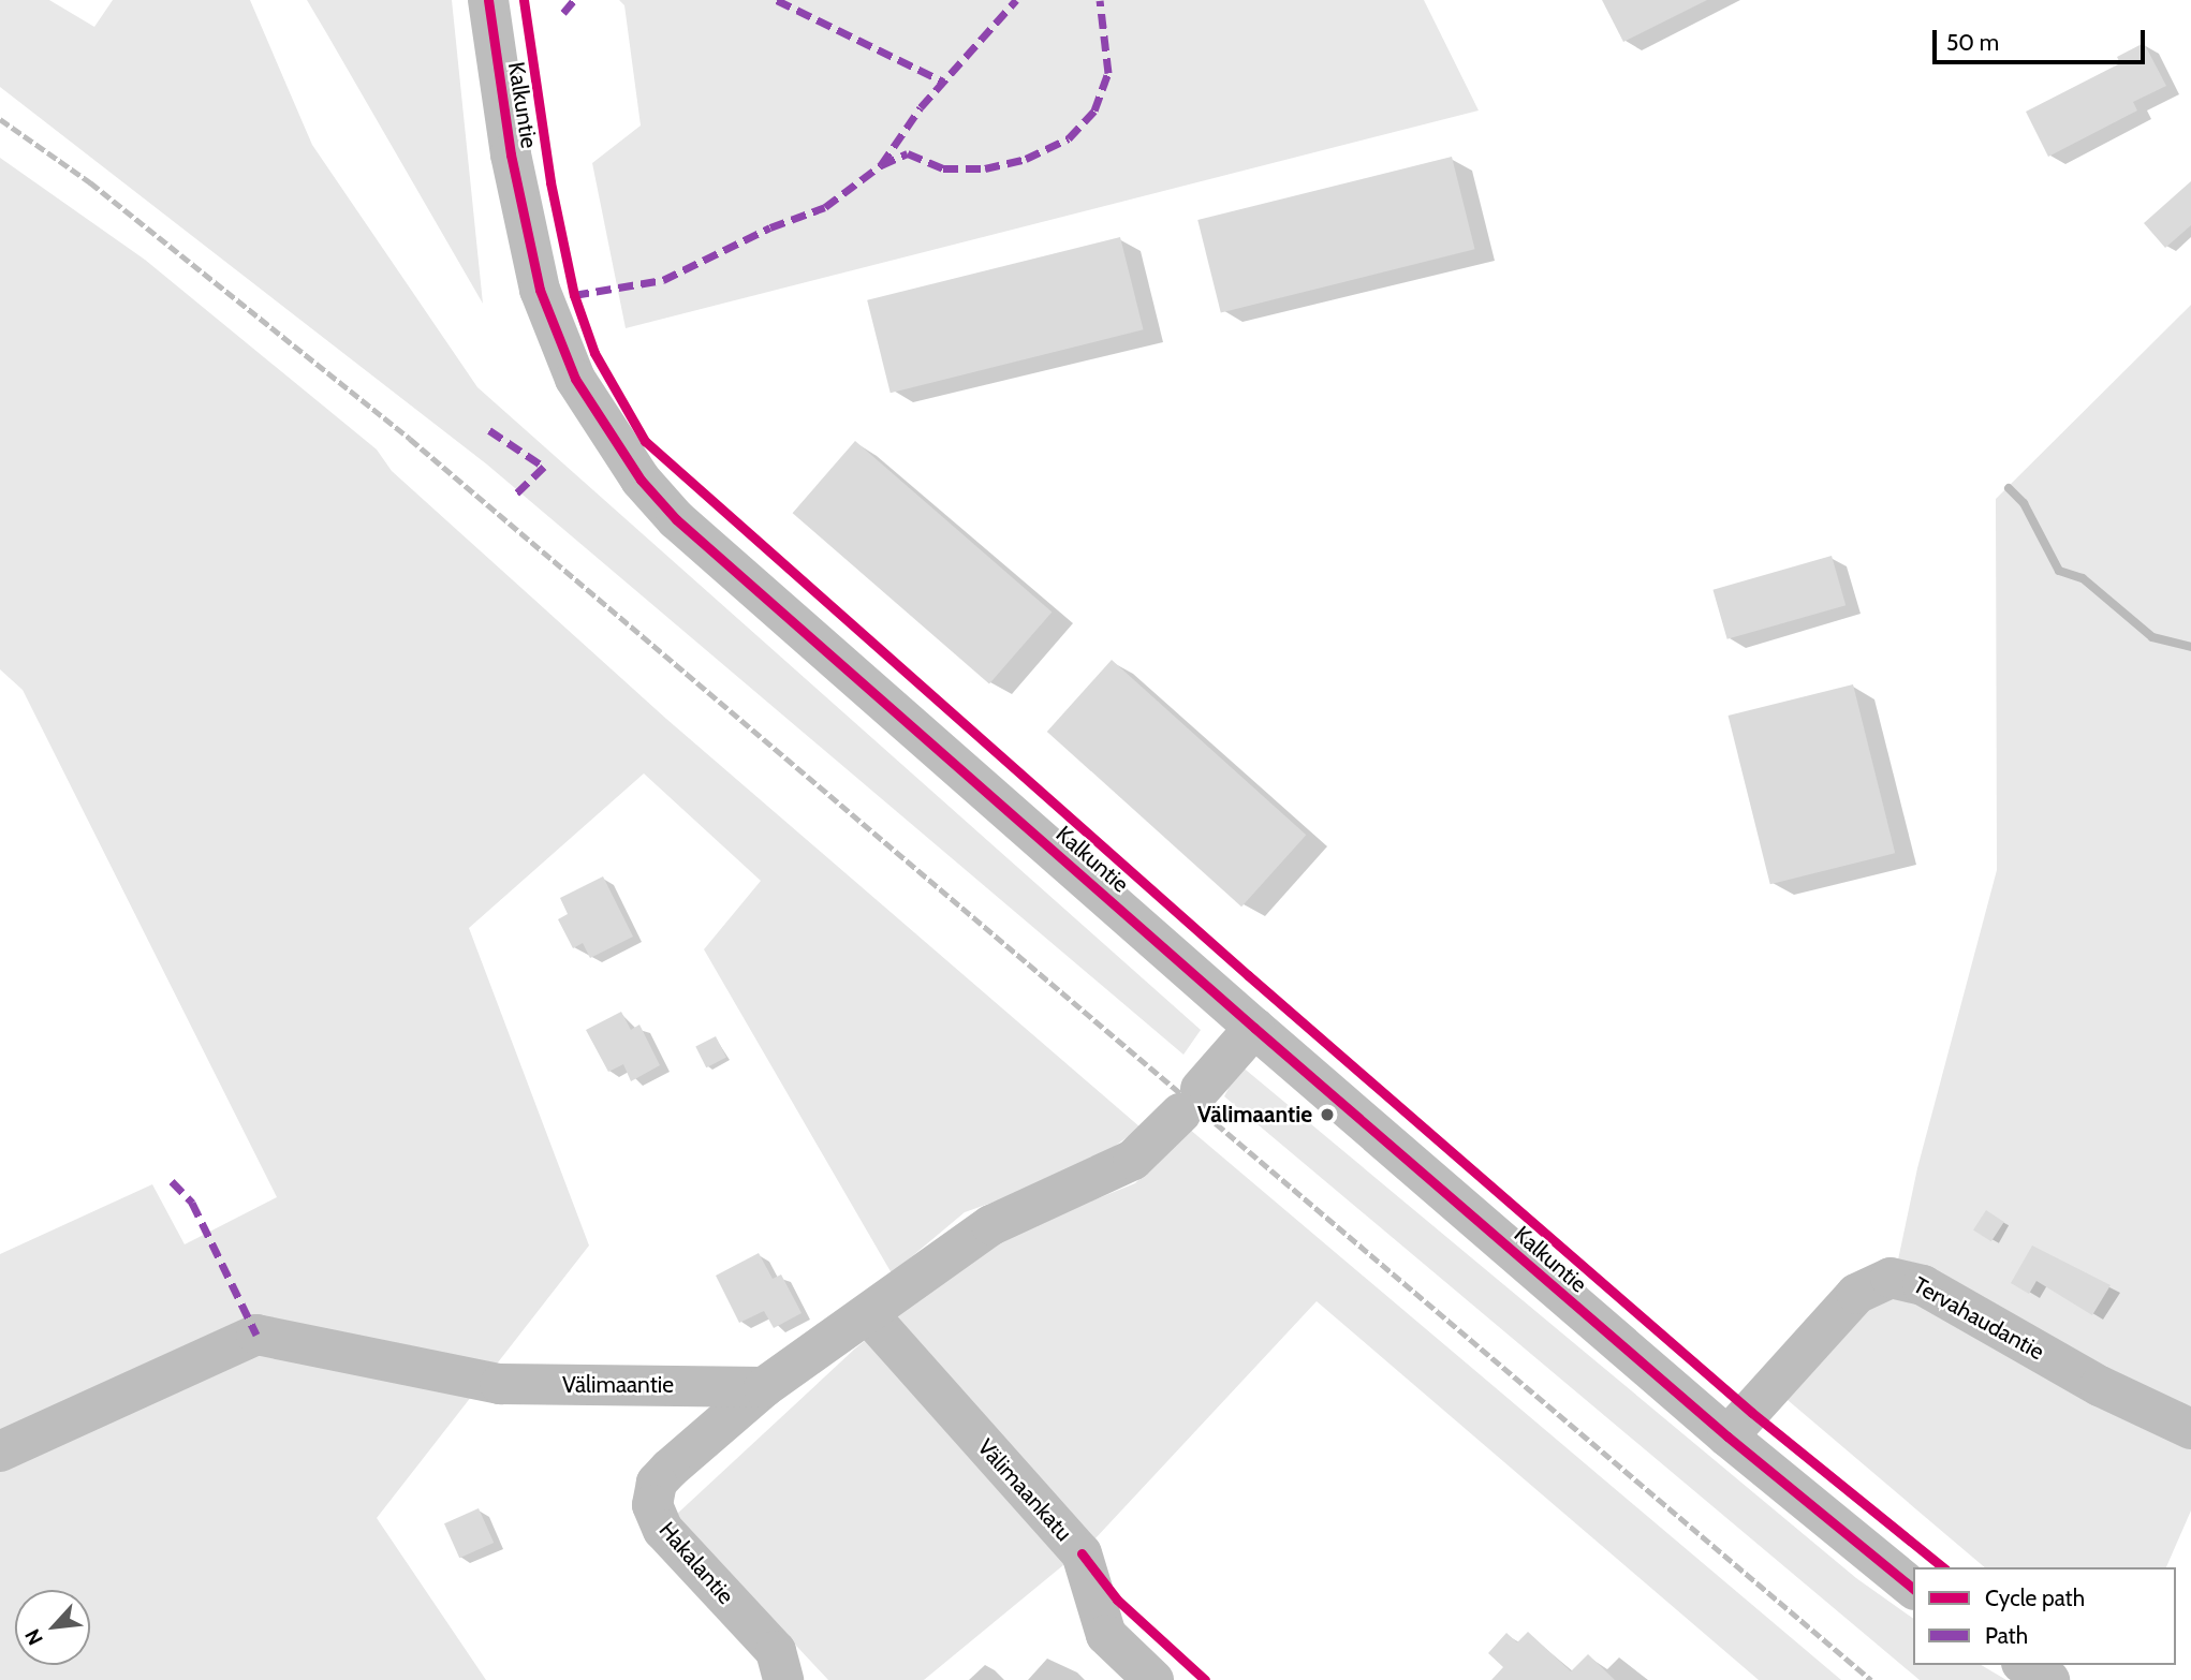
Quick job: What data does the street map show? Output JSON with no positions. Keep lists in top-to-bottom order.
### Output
{
  "streets": {
    "street": [
      "Kalkuntie",
      "Tervahaudantie",
      "Välimaantie",
      "Välimaankatu",
      "Hakalantie"
    ]
  },
  "crossings": [
    ["Kalkuntie", "Tervahaudantie"],
    ["Välimaantie", "Hakalantie"]
  ],
  "places": ["Välimaantie"],
  "legend": ["Cycle path", "Path"],
  "scale_bar": "50 m",
  "north": "bottom left"
}
